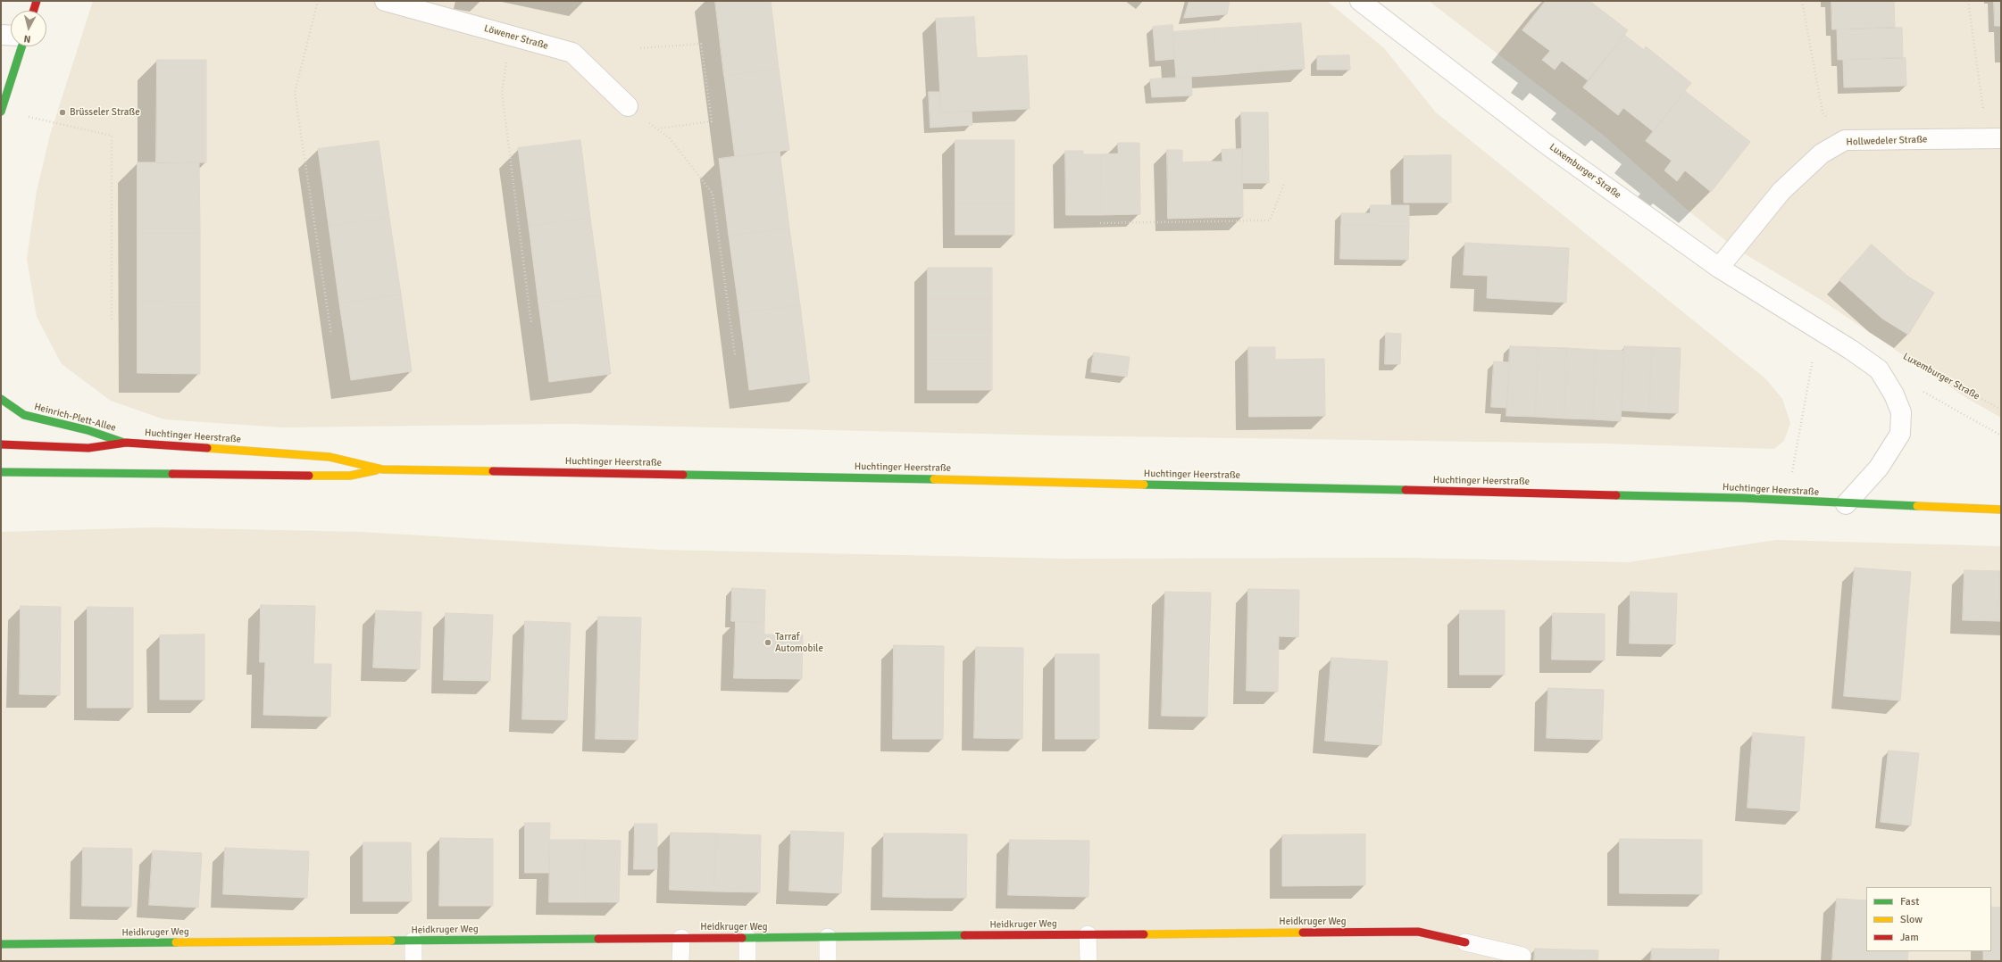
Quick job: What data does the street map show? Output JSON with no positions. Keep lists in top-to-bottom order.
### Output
{
  "streets": {
    "main road": ["Heinrich-Plett-Allee", "Huchtinger Heerstraße", "Heidkruger Weg"],
    "street": ["Löwener Straße", "Hollwedeler Straße", "Luxemburger Straße"]
  },
  "crossings": [
    ["Hollwedeler Straße", "Luxemburger Straße"],
    ["Luxemburger Straße", "Huchtinger Heerstraße"],
    ["Heinrich-Plett-Allee", "Huchtinger Heerstraße"]
  ],
  "places": ["Brüsseler Straße", "Tarraf Automobile"],
  "legend": ["Fast", "Slow", "Jam"],
  "north": "bottom"
}
